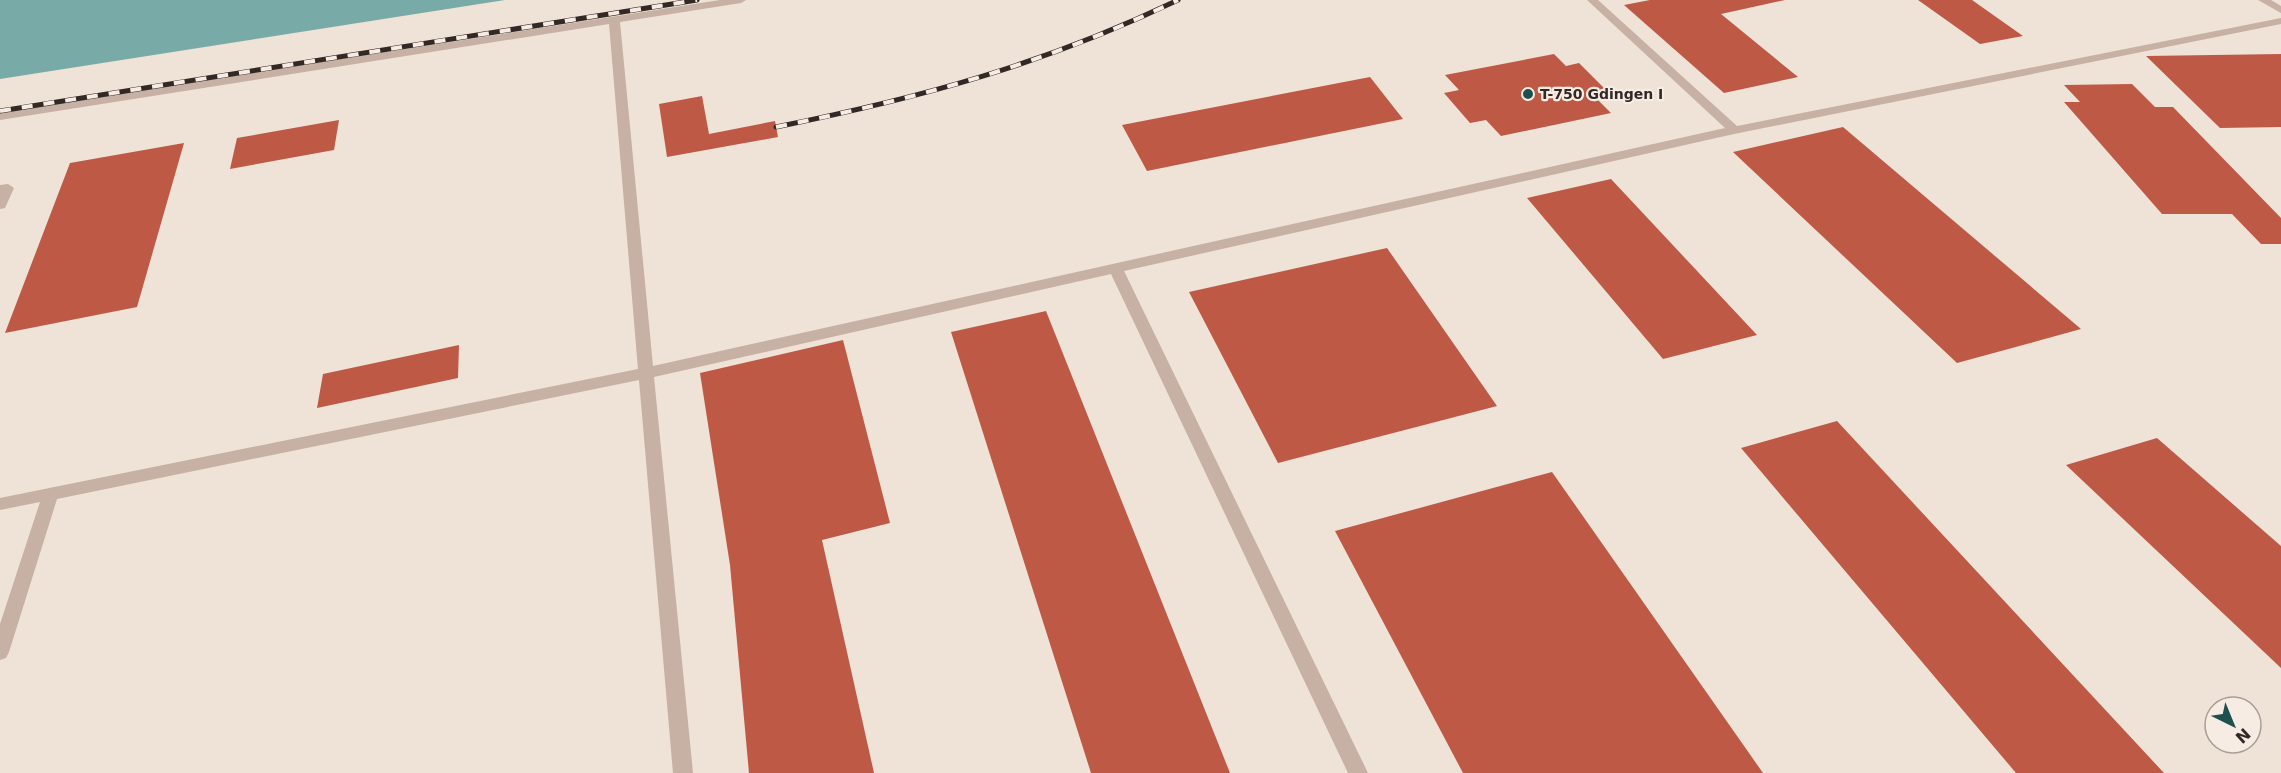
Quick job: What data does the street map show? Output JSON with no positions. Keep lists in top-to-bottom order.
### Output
{
  "places": ["T-750 Gdingen I"],
  "north": "bottom right"
}
